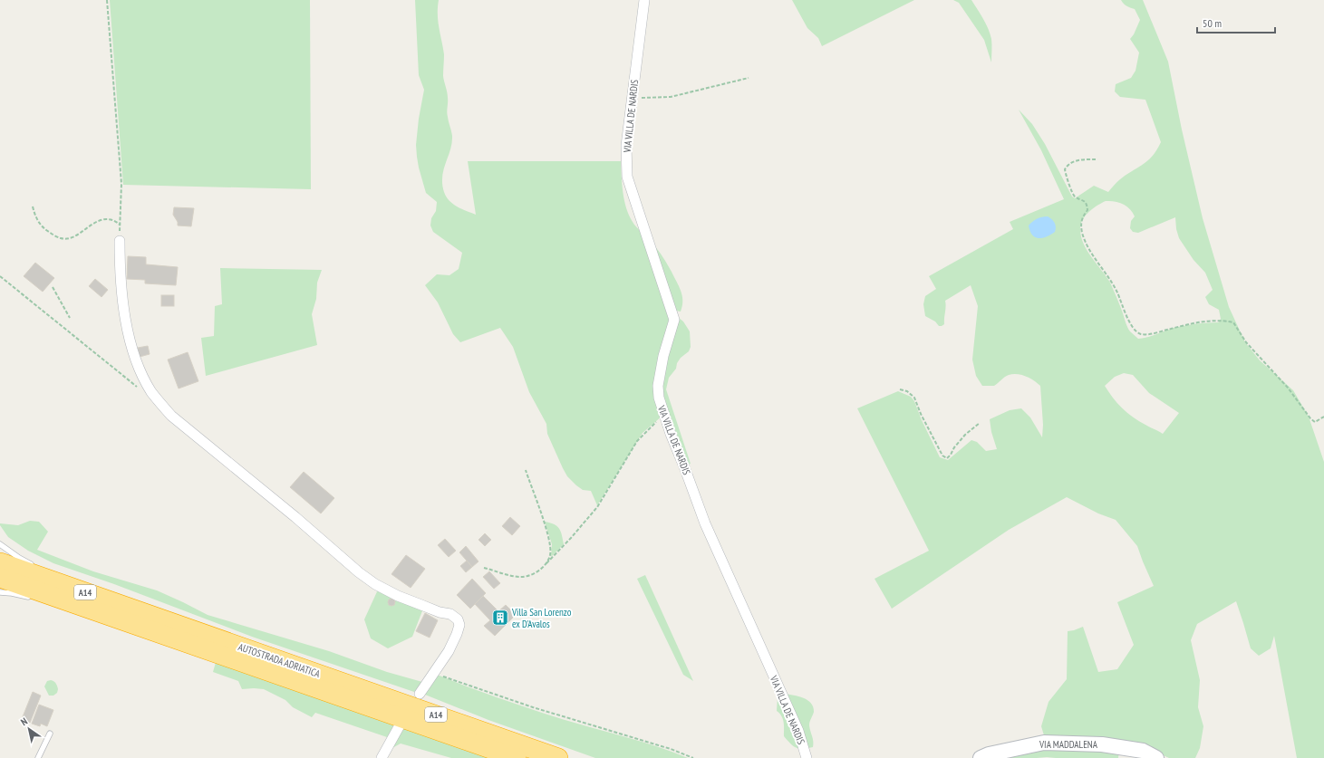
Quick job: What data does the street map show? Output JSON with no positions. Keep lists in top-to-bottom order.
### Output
{
  "streets": {
    "highway": ["A14", "AUTOSTRADA ADRIATICA"],
    "street": ["VIA VILLA DE NARDIS", "VIA MADDALENA"]
  },
  "places": {
    "building": ["Villa San Lorenzo ex D'Avalos"]
  },
  "scale_bar": "50 m",
  "north": "top left"
}
